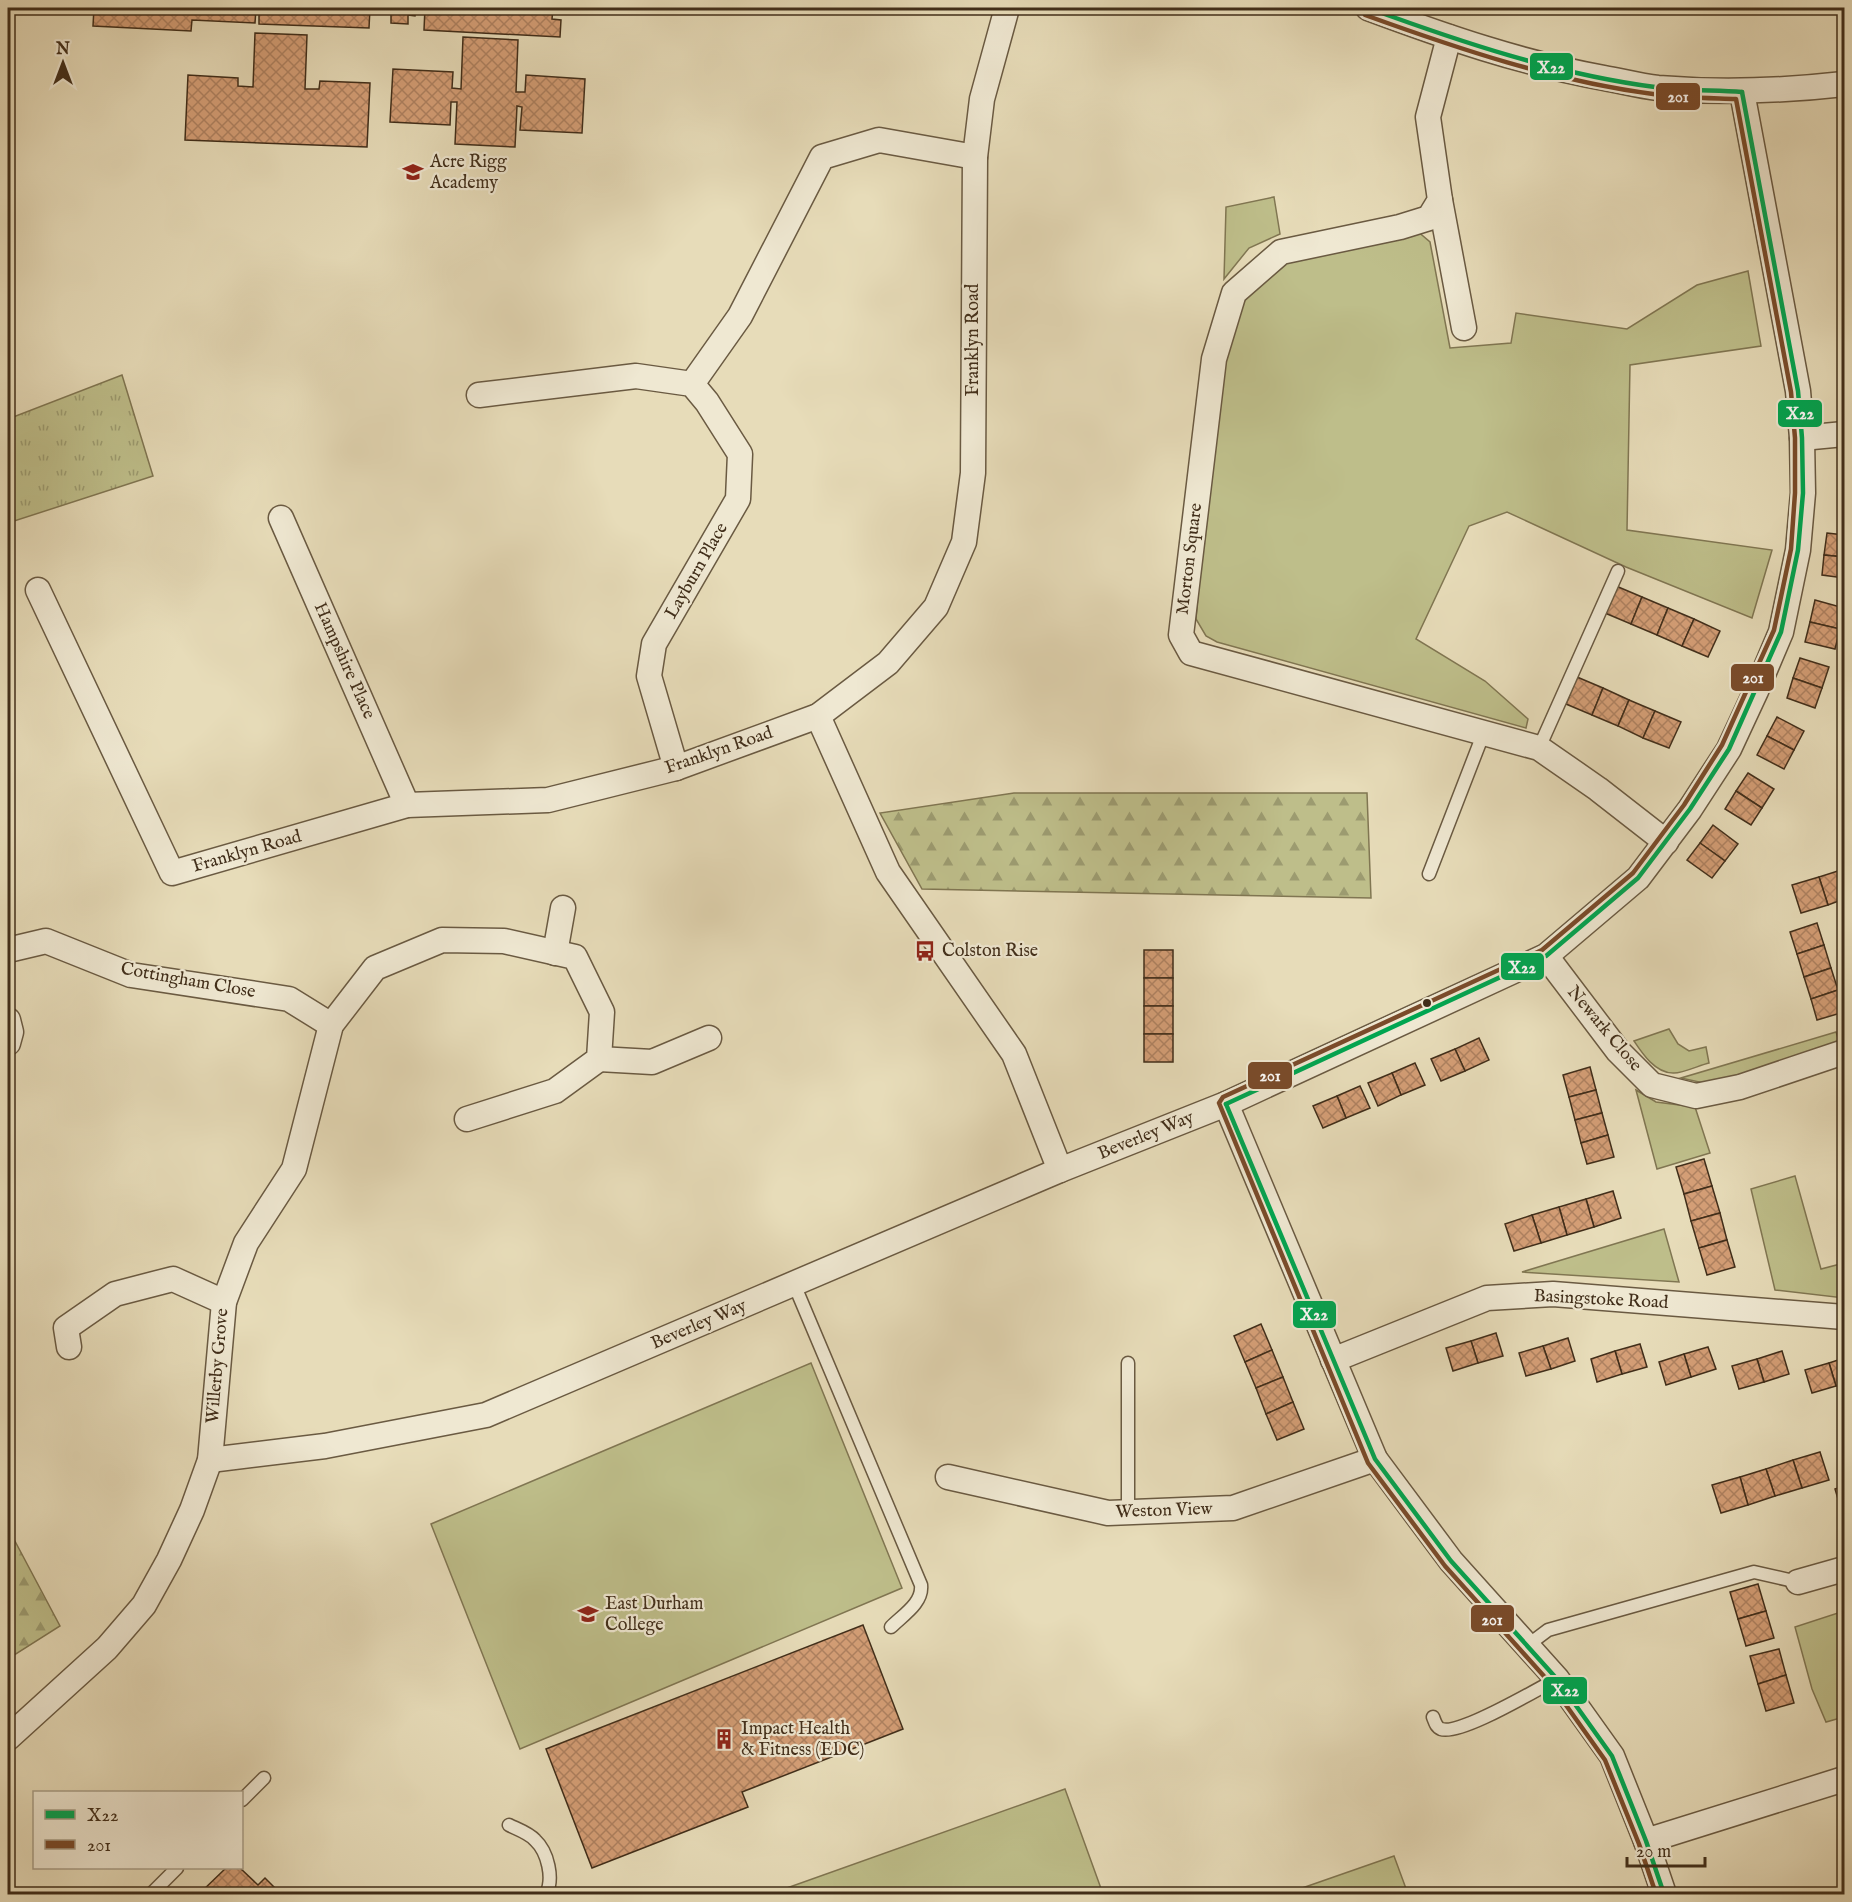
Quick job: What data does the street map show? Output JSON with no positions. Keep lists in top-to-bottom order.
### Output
{
  "streets": {
    "street": [
      "Franklyn Road",
      "Morton Square",
      "Layburn Place",
      "Hampshire Place",
      "Cottingham Close",
      "Newark Close",
      "Beverley Way",
      "Basingstoke Road",
      "Willerby Grove",
      "Weston View"
    ]
  },
  "crossings": [
    ["Franklyn Road", "Layburn Place"],
    ["Franklyn Road", "Hampshire Place"],
    ["Morton Square", "Beverley Way"],
    ["Cottingham Close", "Willerby Grove"],
    ["Newark Close", "Beverley Way"],
    ["Beverley Way", "Willerby Grove"]
  ],
  "places": {
    "school or university": ["Acre Rigg Academy", "East Durham College"],
    "bus stop": ["Colston Rise"],
    "building": ["Impact Health & Fitness (EDC)"]
  },
  "lines": ["transit line X22", "transit line 201"],
  "legend": ["X22", "201"],
  "scale_bar": "20 m",
  "north": "top"
}
